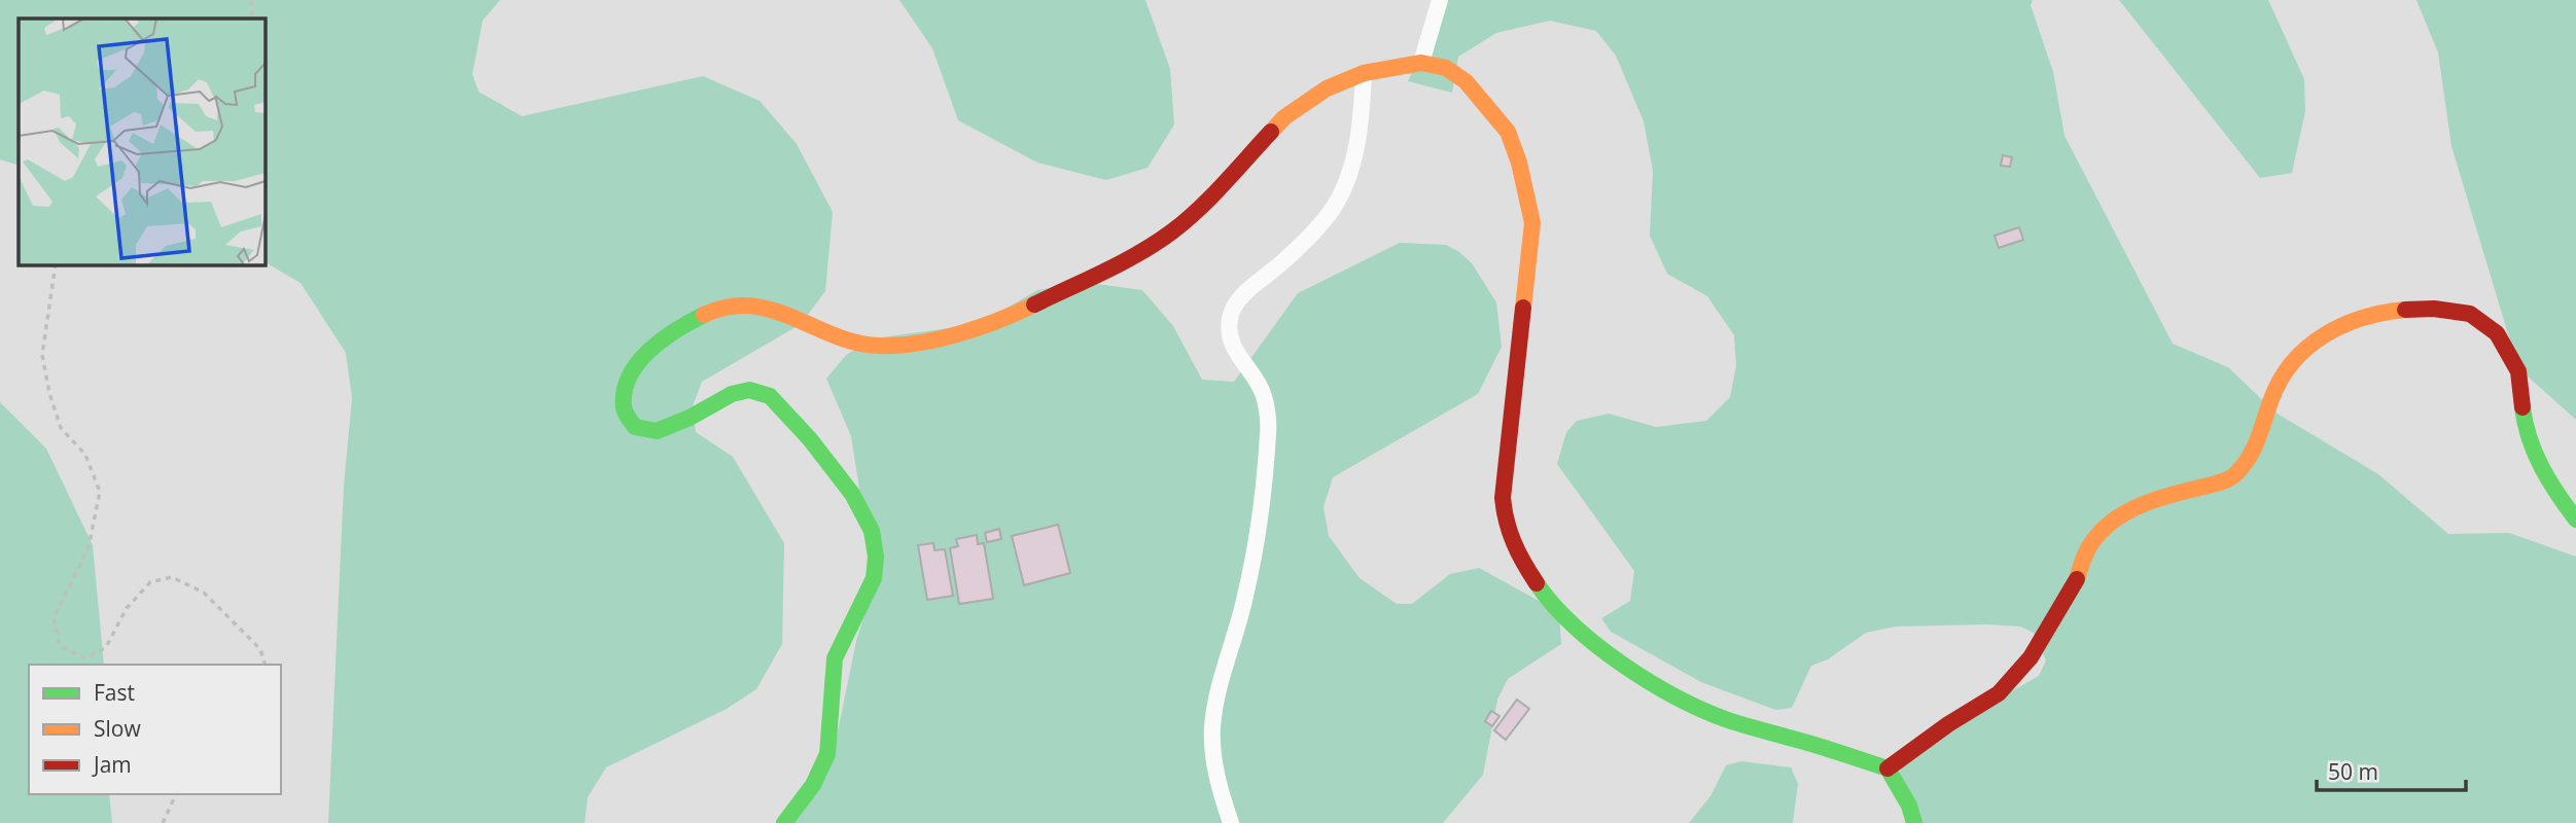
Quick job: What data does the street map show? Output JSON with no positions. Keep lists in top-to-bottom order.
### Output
{
  "legend": ["Fast", "Slow", "Jam"],
  "scale_bar": "50 m"
}
